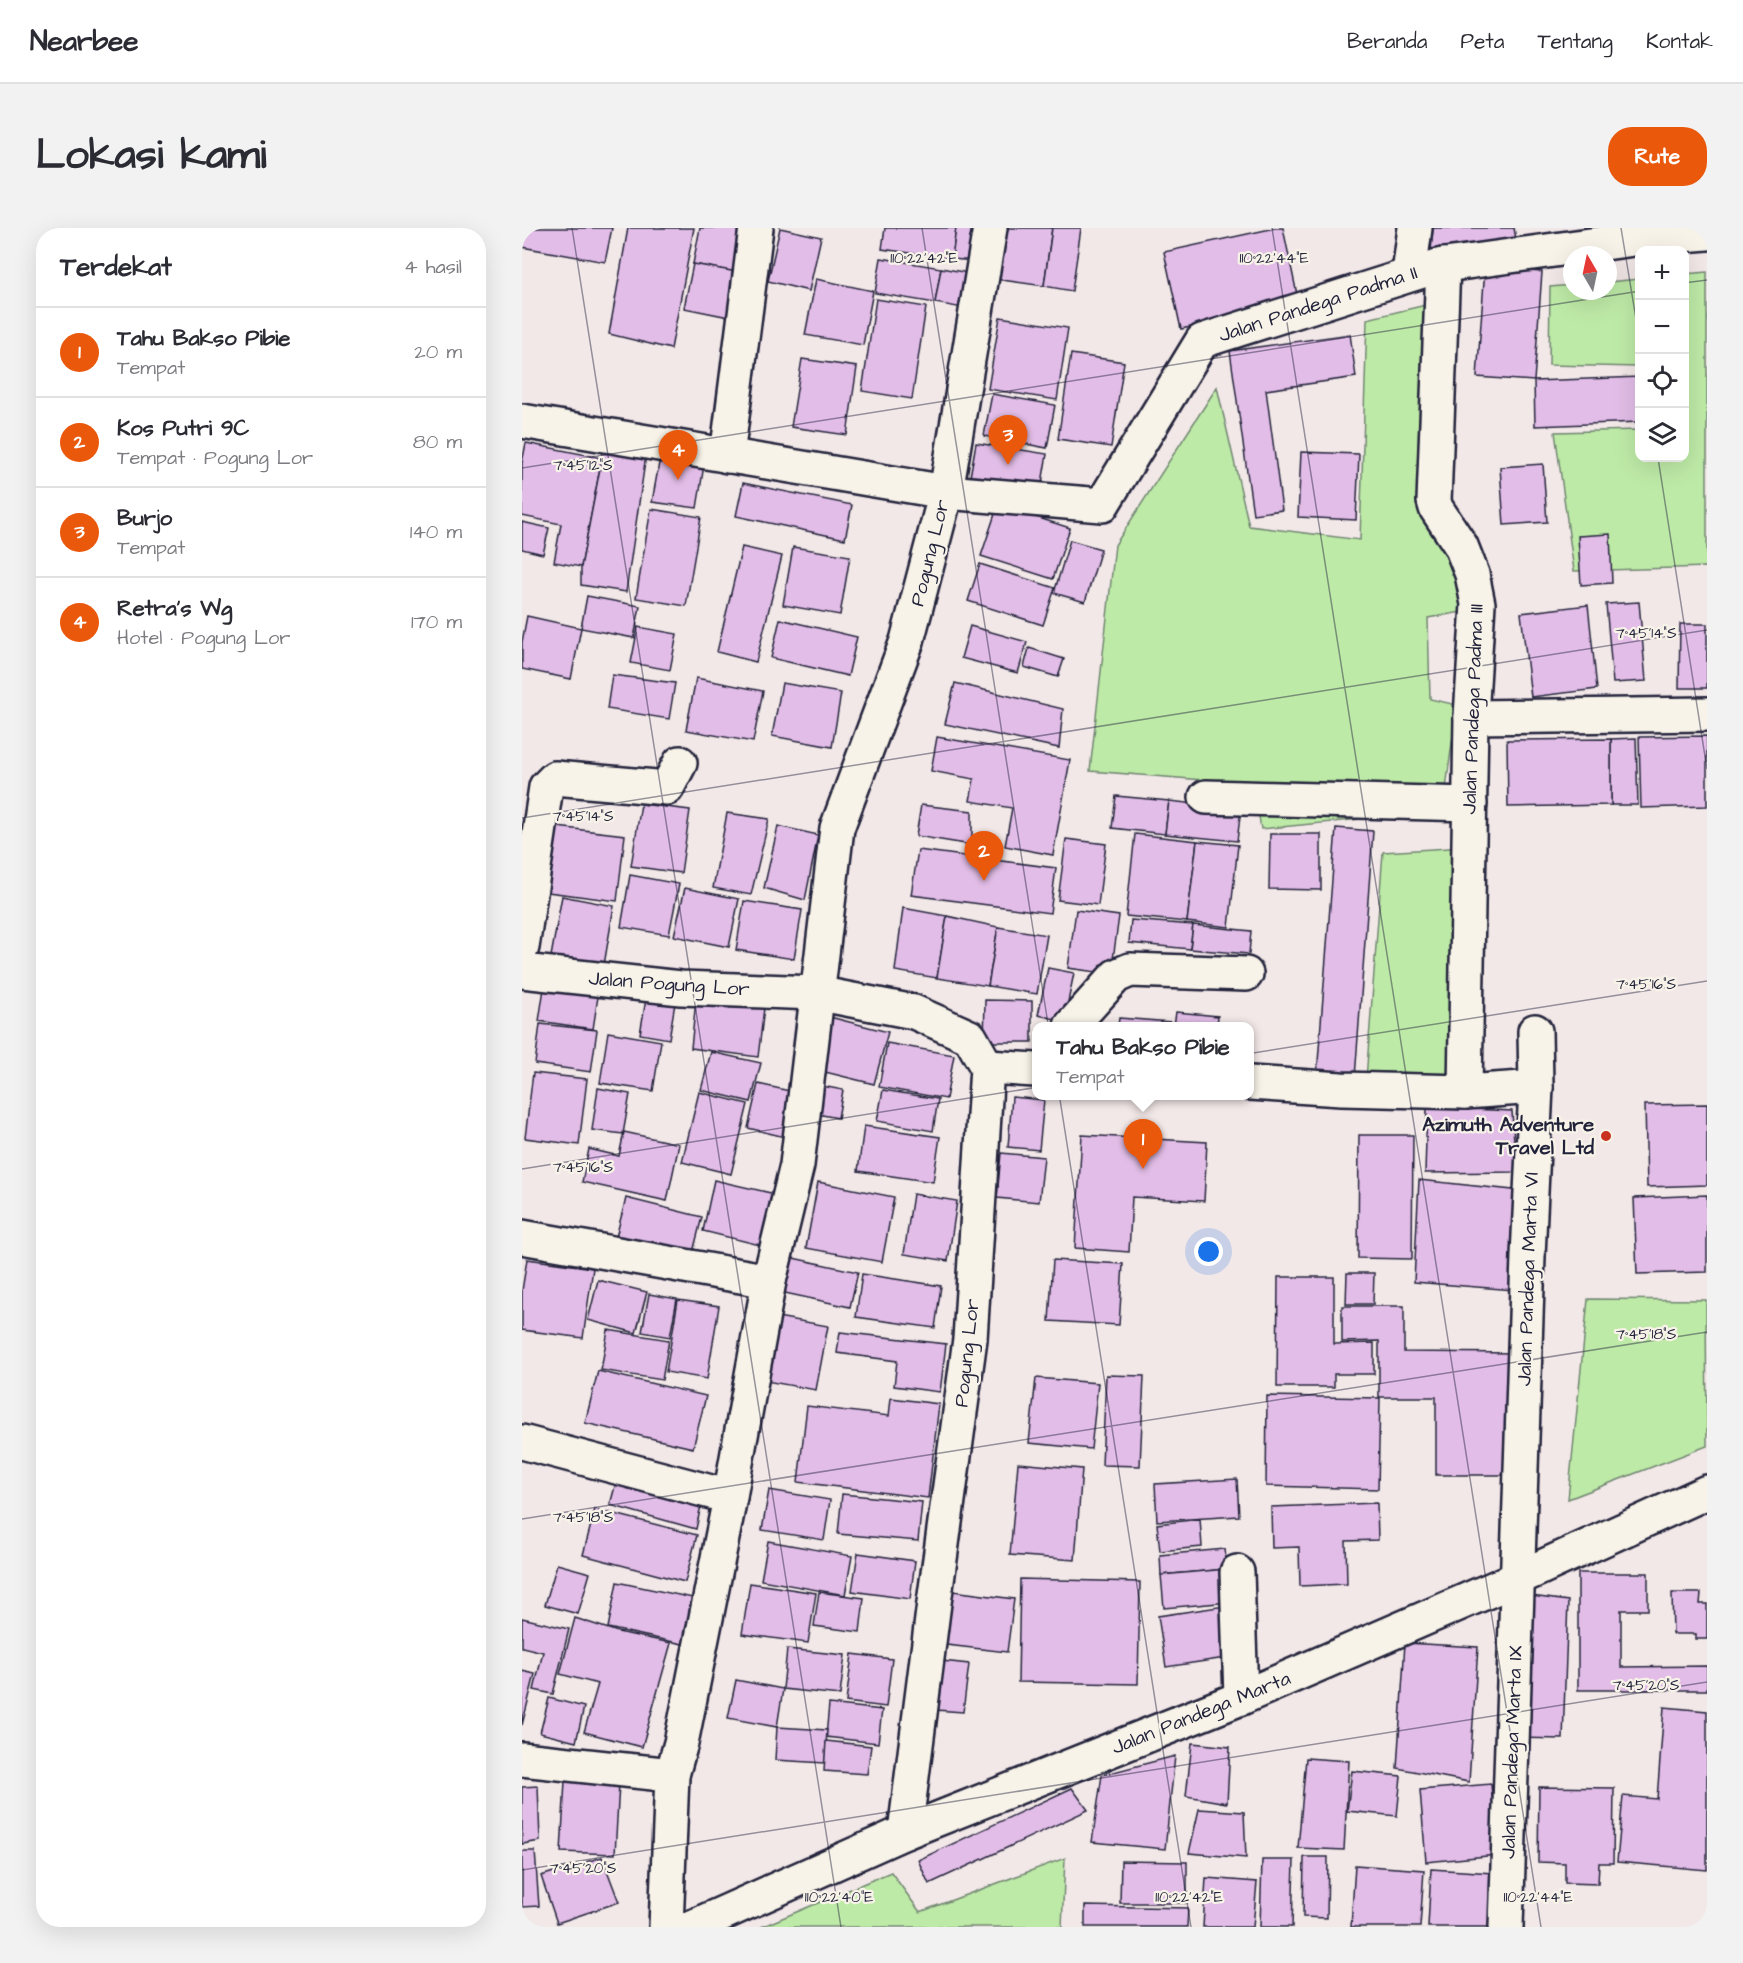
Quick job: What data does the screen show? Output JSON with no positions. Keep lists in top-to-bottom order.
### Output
{
  "streets": {
    "street": [
      "Jalan Pandega Padma II",
      "Pogung Lor",
      "Jalan Pandega Padma III",
      "Jalan Pogung Lor",
      "Jalan Pandega Marta VI",
      "Jalan Pandega Marta",
      "Jalan Pandega Marta IX"
    ]
  },
  "crossings": [
    ["Jalan Pandega Padma II", "Pogung Lor"],
    ["Jalan Pandega Padma II", "Jalan Pandega Padma III"],
    ["Pogung Lor", "Jalan Pogung Lor"],
    ["Pogung Lor", "Jalan Pandega Marta"],
    ["Jalan Pandega Marta VI", "Jalan Pandega Marta"],
    ["Jalan Pandega Marta VI", "Jalan Pandega Marta IX"],
    ["Jalan Pandega Marta", "Jalan Pandega Marta IX"]
  ],
  "places": ["Azimuth Adventure Travel Ltd"],
  "north": "top",
  "page": {
    "header": "Nearbee",
    "nav": [
      "Beranda",
      "Peta",
      "Tentang",
      "Kontak"
    ],
    "title": "Lokasi kami",
    "buttons": "Rute",
    "heading": ["Terdekat", "4 hasil"],
    "map_buttons": ["+", "−"],
    "list": [
      {
        "mark": "1",
        "name": "Tahu Bakso Pibie",
        "note": "Tempat",
        "value": "20 m"
      },
      {
        "mark": "2",
        "name": "Kos Putri 9C",
        "note": "Tempat · Pogung Lor",
        "value": "80 m"
      },
      {
        "mark": "3",
        "name": "Burjo",
        "note": "Tempat",
        "value": "140 m"
      },
      {
        "mark": "4",
        "name": "Retra's Wg",
        "note": "Hotel · Pogung Lor",
        "value": "170 m"
      }
    ],
    "pins": [
      "3",
      "4",
      "2",
      "1"
    ],
    "popup": ["Tahu Bakso Pibie", "Tempat"]
  },
  "coordinates": [
    "110°22'42\"E",
    "110°22'44\"E",
    "7°45'12\"S",
    "7°45'14\"S",
    "7°45'16\"S",
    "7°45'18\"S",
    "7°45'20\"S",
    "110°22'40\"E"
  ]
}
